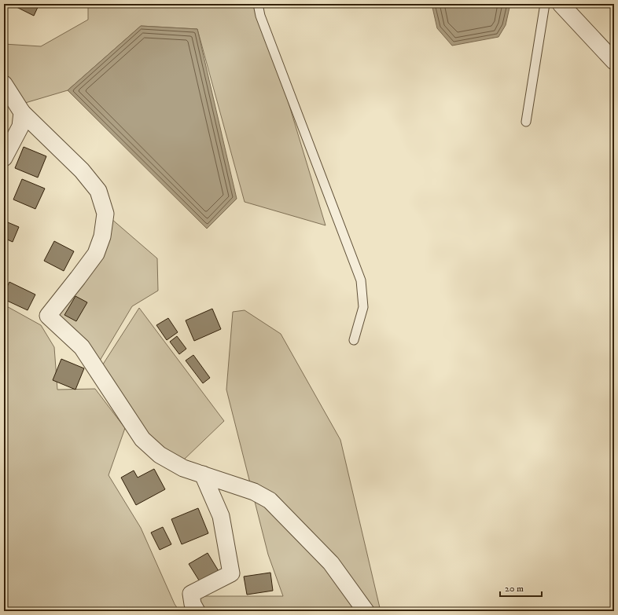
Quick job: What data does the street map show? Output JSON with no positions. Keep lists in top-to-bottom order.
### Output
{
  "scale_bar": "20 m"
}
